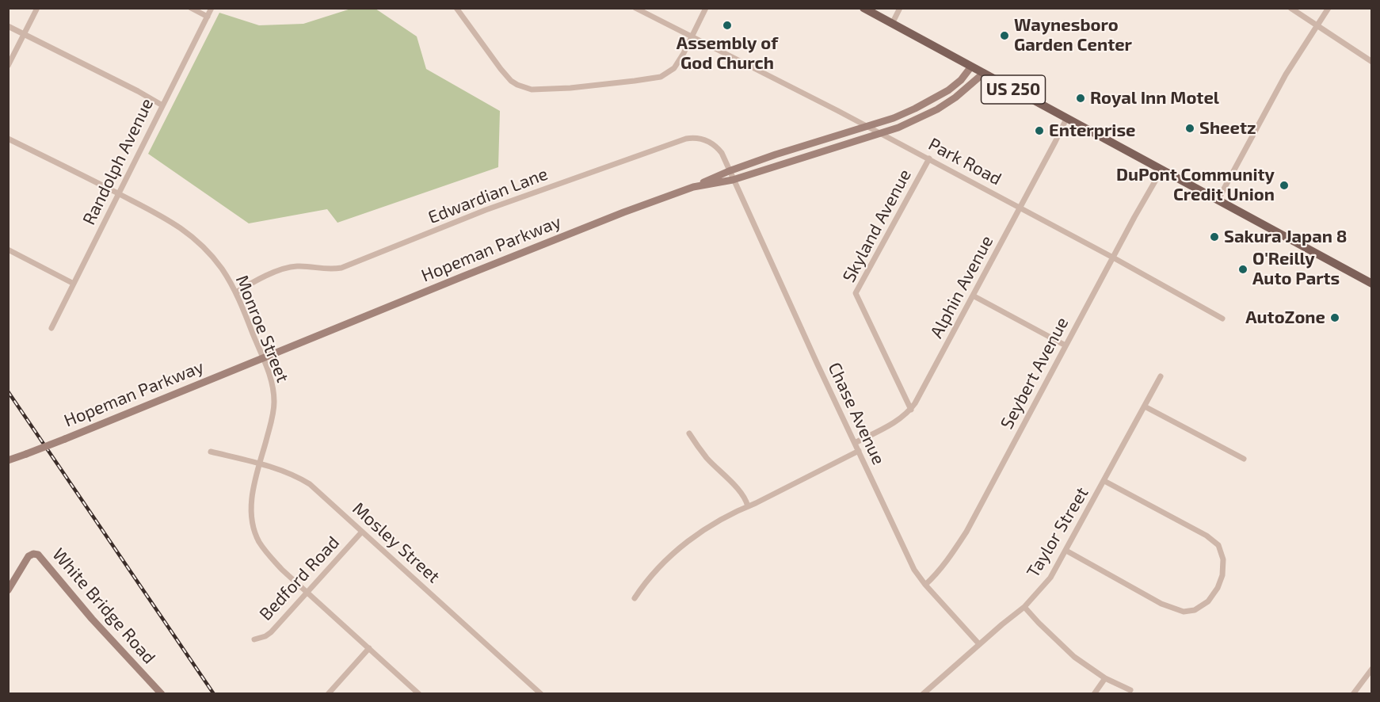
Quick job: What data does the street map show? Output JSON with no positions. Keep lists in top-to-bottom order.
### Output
{
  "streets": {
    "main road": ["US 250", "Hopeman Parkway", "White Bridge Road"],
    "street": [
      "Randolph Avenue",
      "Park Road",
      "Edwardian Lane",
      "Skyland Avenue",
      "Alphin Avenue",
      "Monroe Street",
      "Seybert Avenue",
      "Chase Avenue",
      "Taylor Street",
      "Mosley Street",
      "Bedford Road"
    ]
  },
  "crossings": [
    ["US 250", "Hopeman Parkway"],
    ["US 250", "Alphin Avenue"],
    ["US 250", "Seybert Avenue"],
    ["Randolph Avenue", "Monroe Street"],
    ["Park Road", "Skyland Avenue"],
    ["Park Road", "Hopeman Parkway"],
    ["Park Road", "Alphin Avenue"],
    ["Park Road", "Seybert Avenue"],
    ["Edwardian Lane", "Hopeman Parkway"],
    ["Edwardian Lane", "Monroe Street"],
    ["Edwardian Lane", "Chase Avenue"],
    ["Skyland Avenue", "Alphin Avenue"],
    ["Hopeman Parkway", "Monroe Street"],
    ["Hopeman Parkway", "Chase Avenue"],
    ["Alphin Avenue", "Chase Avenue"],
    ["Monroe Street", "Mosley Street"],
    ["Monroe Street", "Bedford Road"],
    ["Seybert Avenue", "Chase Avenue"],
    ["Chase Avenue", "Taylor Street"],
    ["Mosley Street", "Bedford Road"]
  ],
  "places": [
    "Assembly of God Church",
    "Waynesboro Garden Center",
    "Royal Inn Motel",
    "Sheetz",
    "Enterprise",
    "DuPont Community Credit Union",
    "Sakura Japan 8",
    "O'Reilly Auto Parts",
    "AutoZone"
  ]
}
